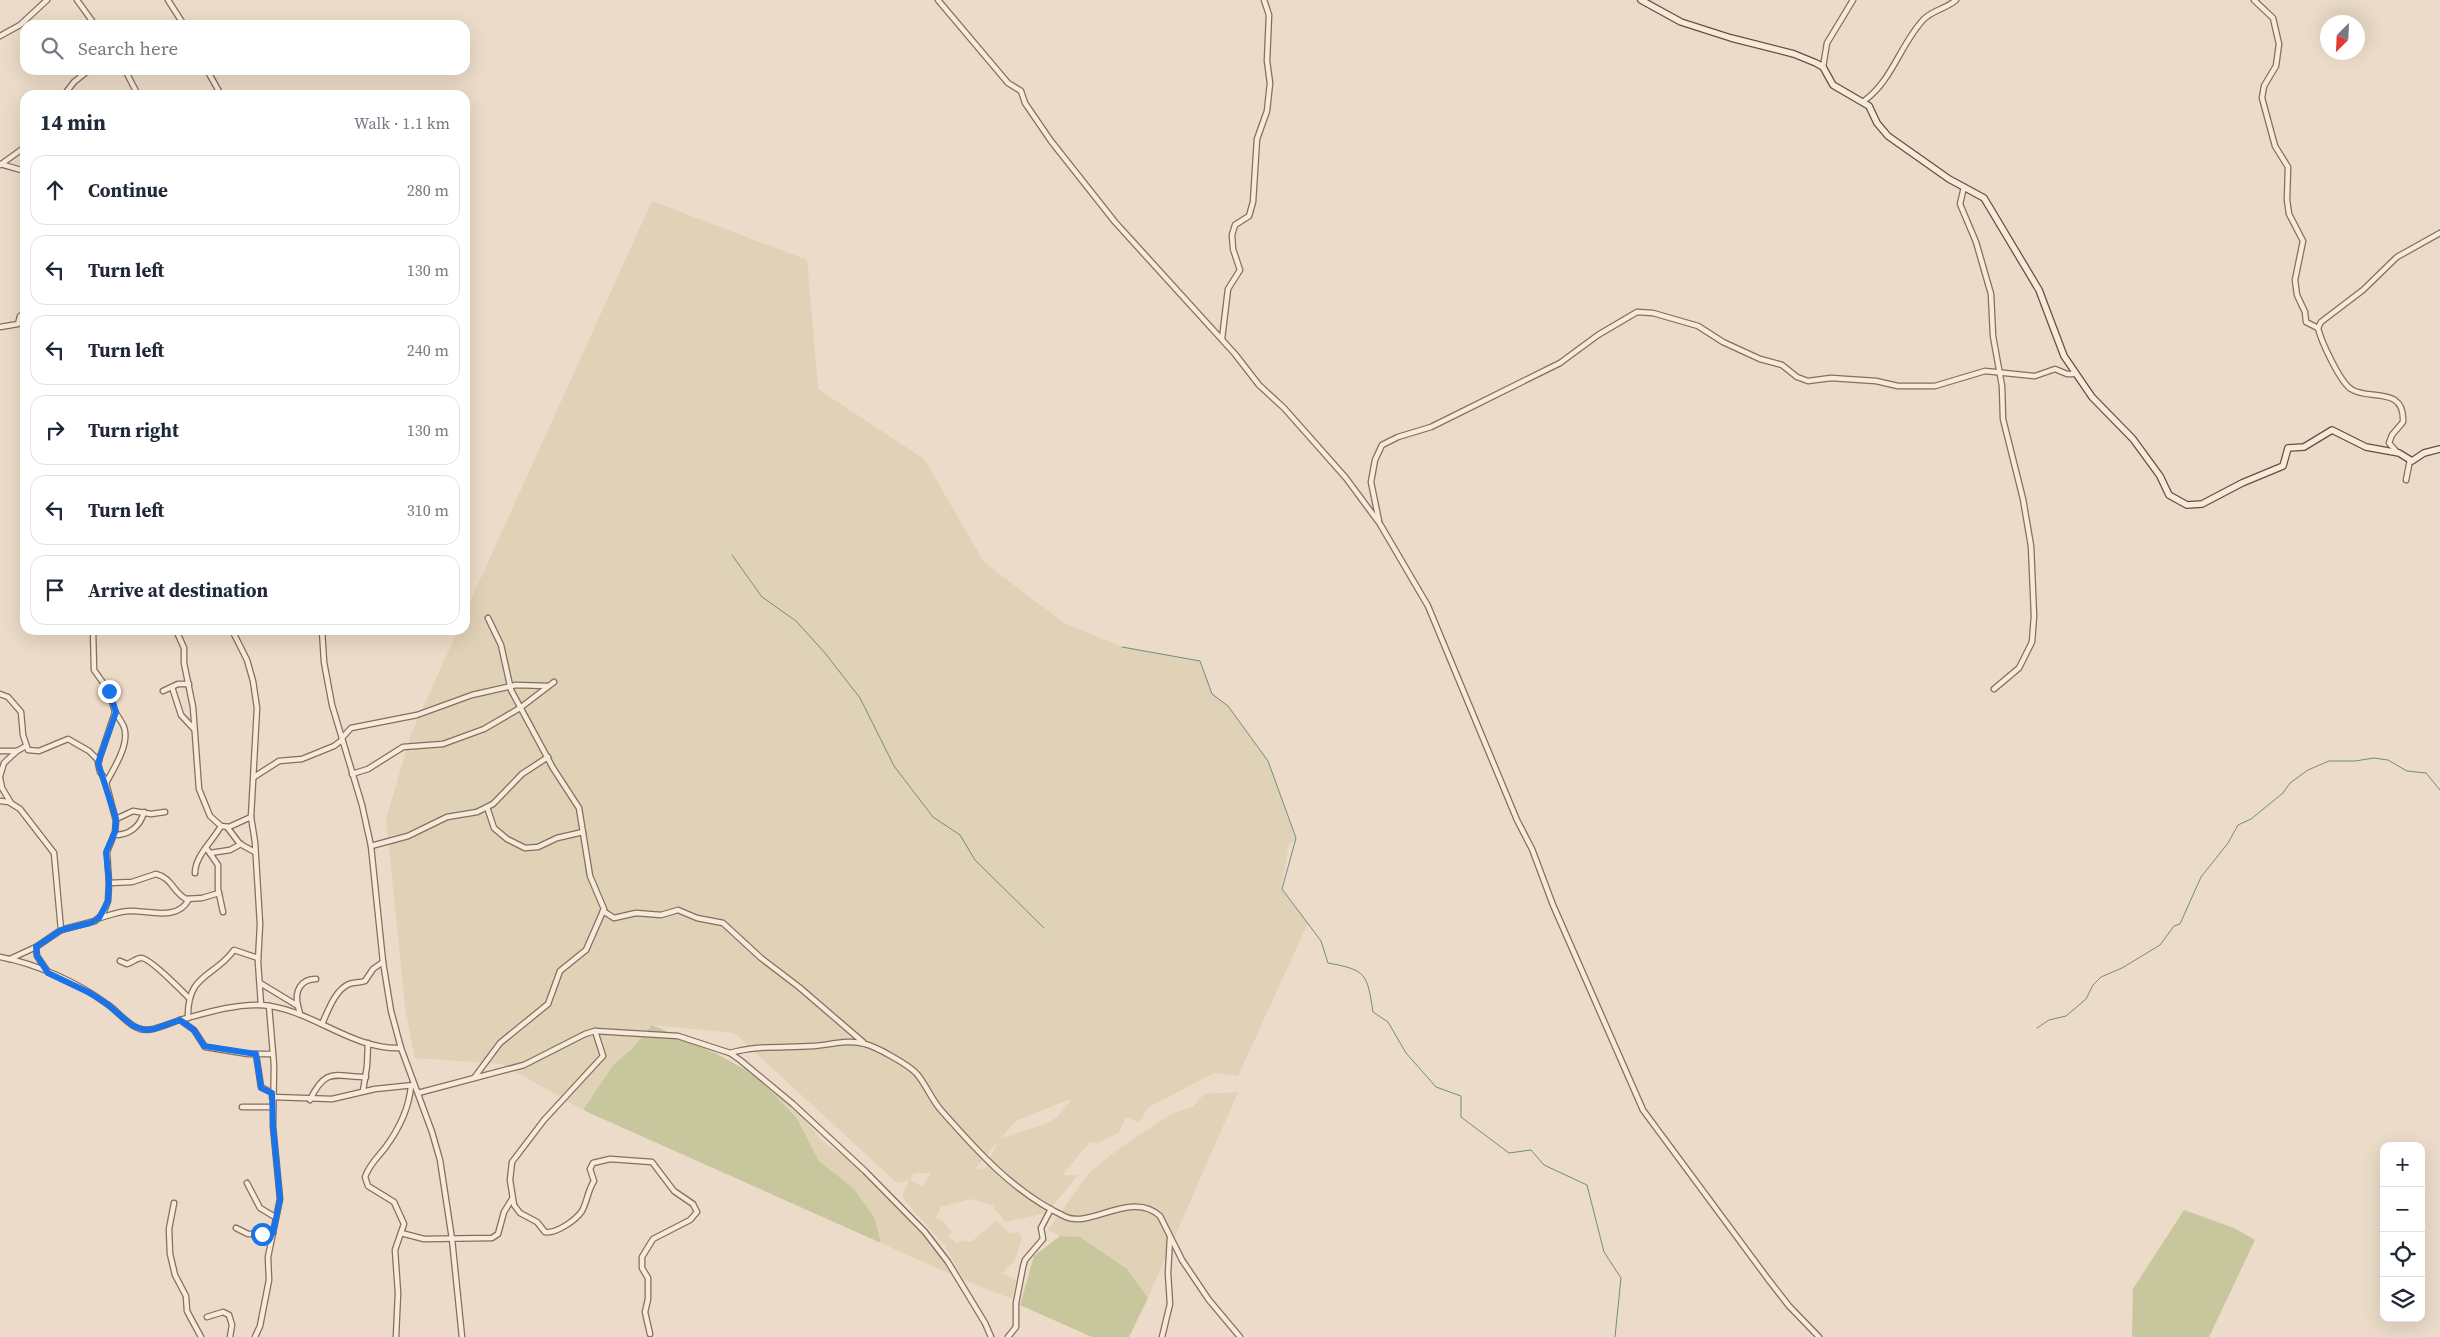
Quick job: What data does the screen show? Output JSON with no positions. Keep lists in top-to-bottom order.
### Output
{
  "north": "bottom left",
  "page": {
    "search": "Search here",
    "heading": ["14 min", "Walk · 1.1 km"],
    "list": [
      ["Continue", "280 m"],
      ["Turn left", "130 m"],
      ["Turn left", "240 m"],
      ["Turn right", "130 m"],
      ["Turn left", "310 m"],
      "Arrive at destination"
    ],
    "map_buttons": ["+", "−"]
  }
}
